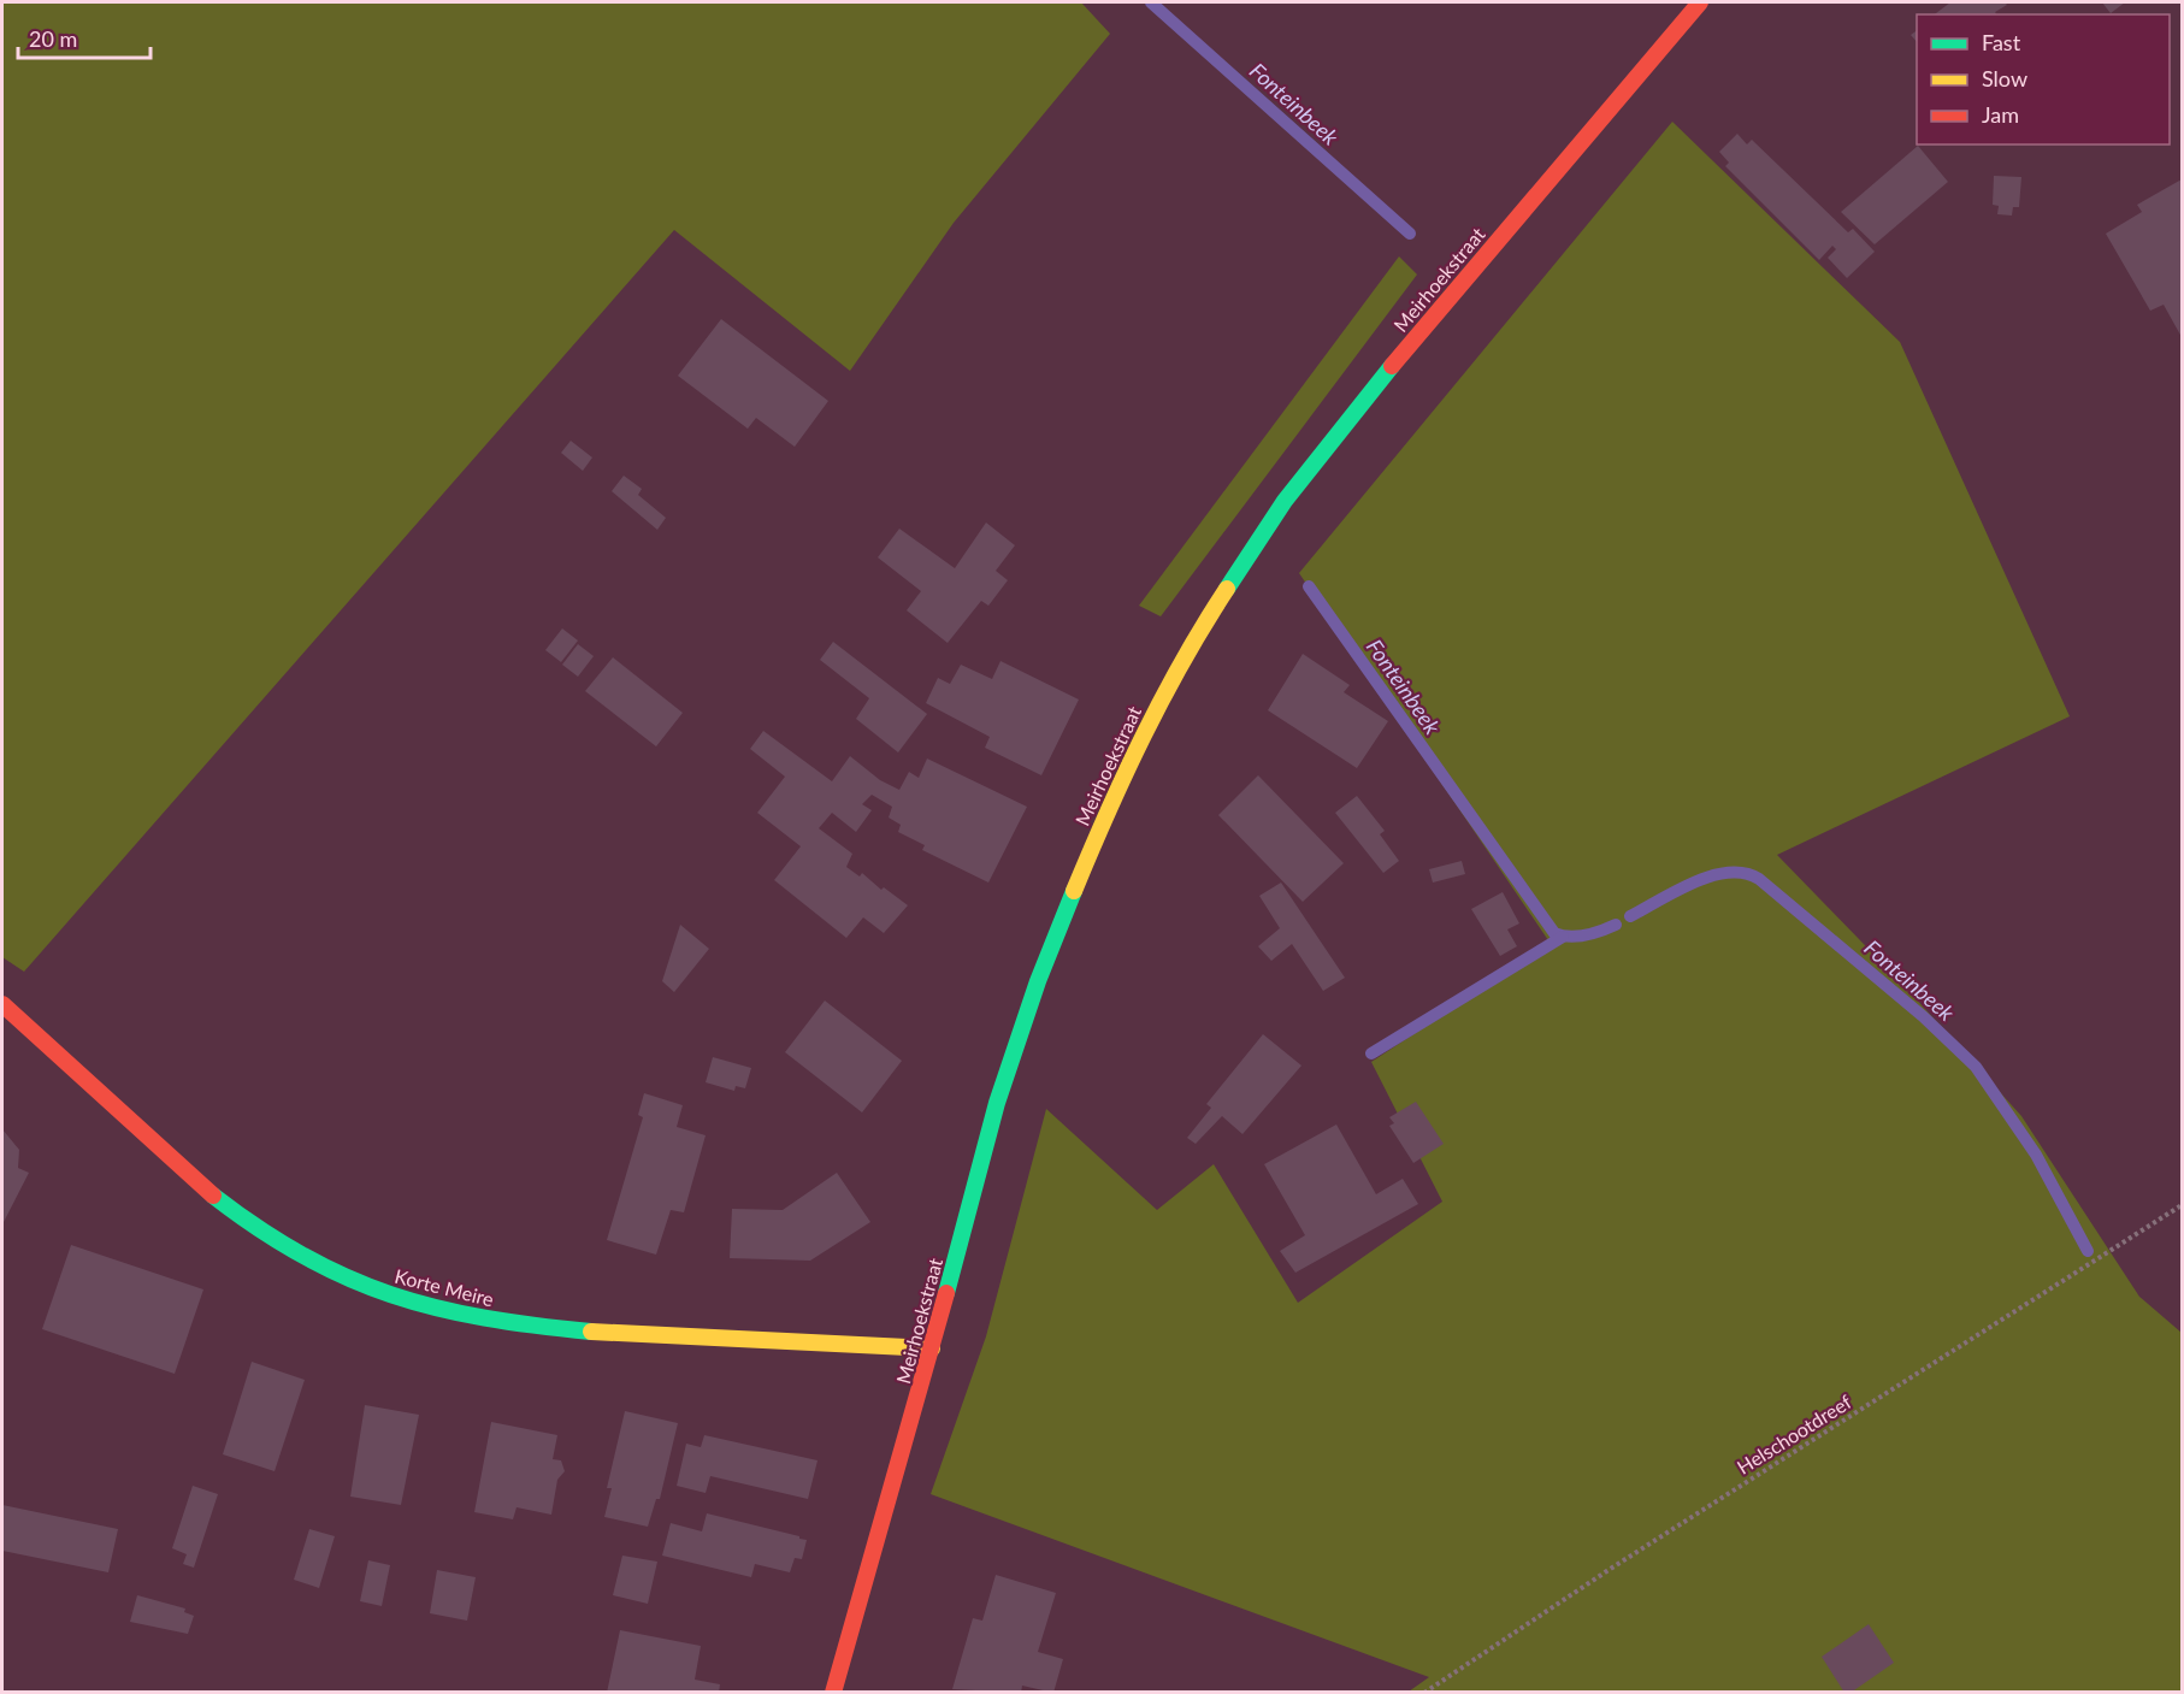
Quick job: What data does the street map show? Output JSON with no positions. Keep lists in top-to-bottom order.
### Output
{
  "streets": {
    "street": ["Meirhoekstraat", "Korte Meire"],
    "path": ["Helschootdreef"]
  },
  "crossings": [
    ["Meirhoekstraat", "Korte Meire"]
  ],
  "water": ["Fonteinbeek"],
  "legend": ["Fast", "Slow", "Jam"],
  "scale_bar": "20 m"
}
